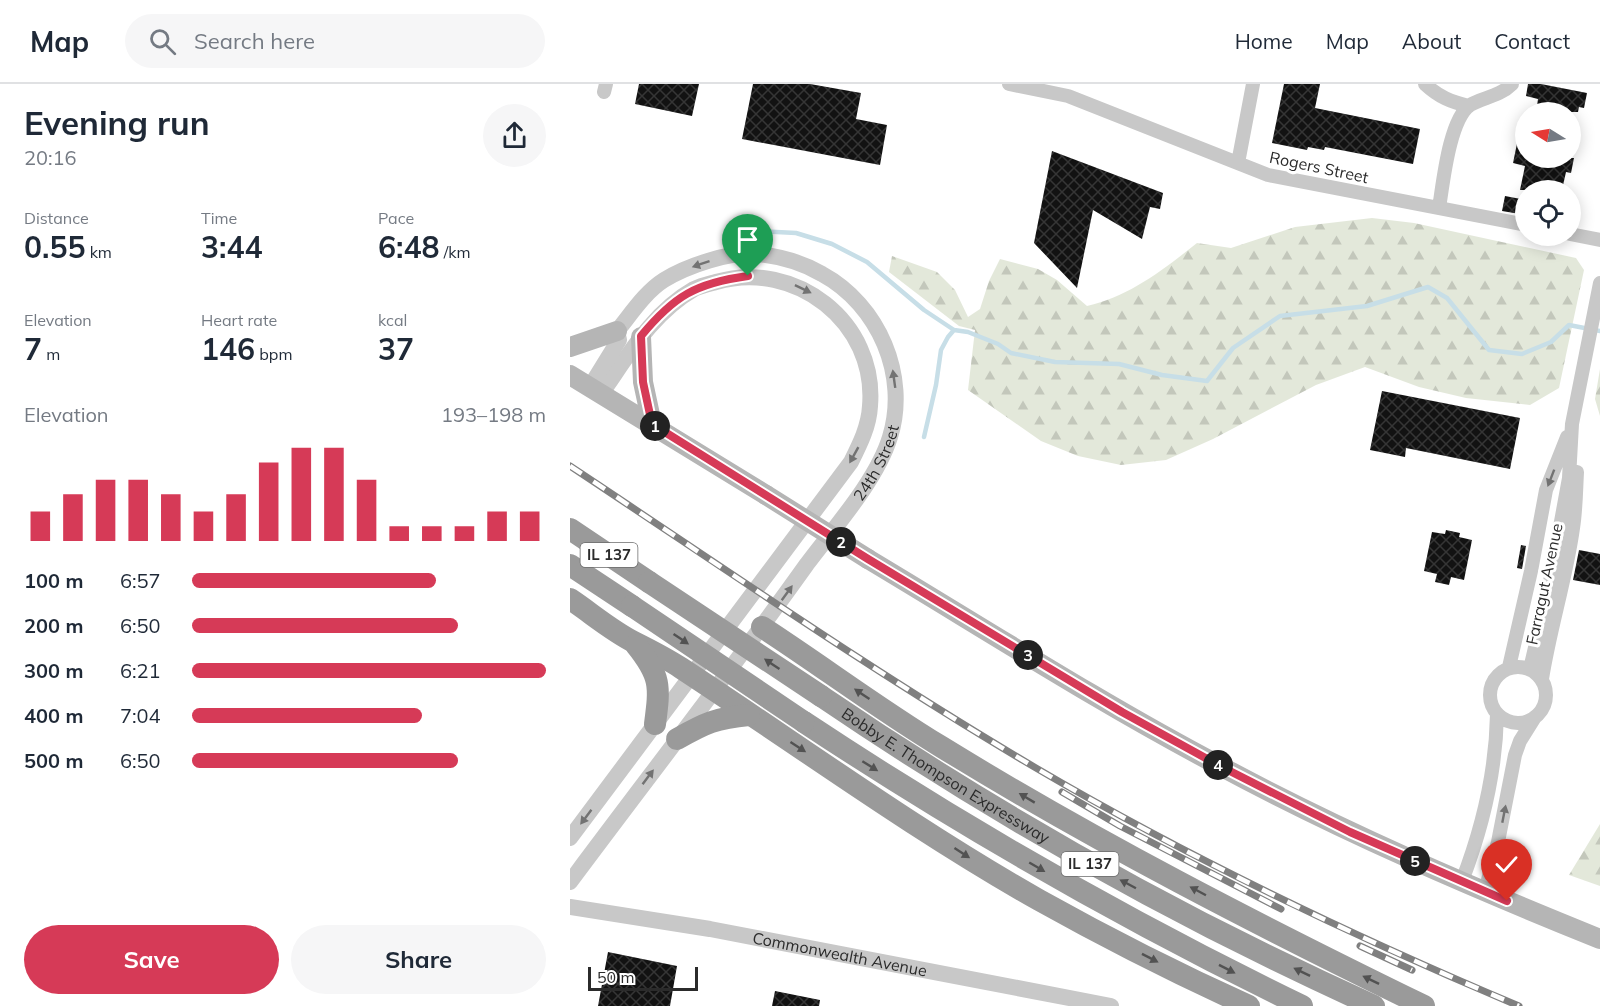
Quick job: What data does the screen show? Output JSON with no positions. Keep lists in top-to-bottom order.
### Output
{
  "streets": {
    "highway": ["IL 137", "Bobby E. Thompson Expressway"],
    "street": [
      "Rogers Street",
      "24th Street",
      "Farragut Avenue",
      "Commonwealth Avenue"
    ]
  },
  "scale_bar": "50 m",
  "north": "left",
  "page": {
    "header": "Map",
    "search": "Search here",
    "nav": [
      "Home",
      "Map",
      "About",
      "Contact"
    ],
    "heading": ["Evening run", "20:16"],
    "stats": [
      ["Distance", "0.55 km"],
      ["Time", "3:44"],
      ["Pace", "6:48 /km"],
      ["Elevation", "7 m"],
      ["Heart rate", "146 bpm"],
      ["kcal", "37"]
    ],
    "chart": ["Elevation", "193–198 m"],
    "pins": [
      "1",
      "2",
      "3",
      "4",
      "5"
    ],
    "list": [
      {
        "name": "100 m",
        "note": "6:57"
      },
      {
        "name": "200 m",
        "note": "6:50"
      },
      {
        "name": "300 m",
        "note": "6:21"
      },
      {
        "name": "400 m",
        "note": "7:04"
      },
      {
        "name": "500 m",
        "note": "6:50"
      }
    ],
    "buttons": ["Save", "Share"],
    "scale": "50 m"
  }
}
